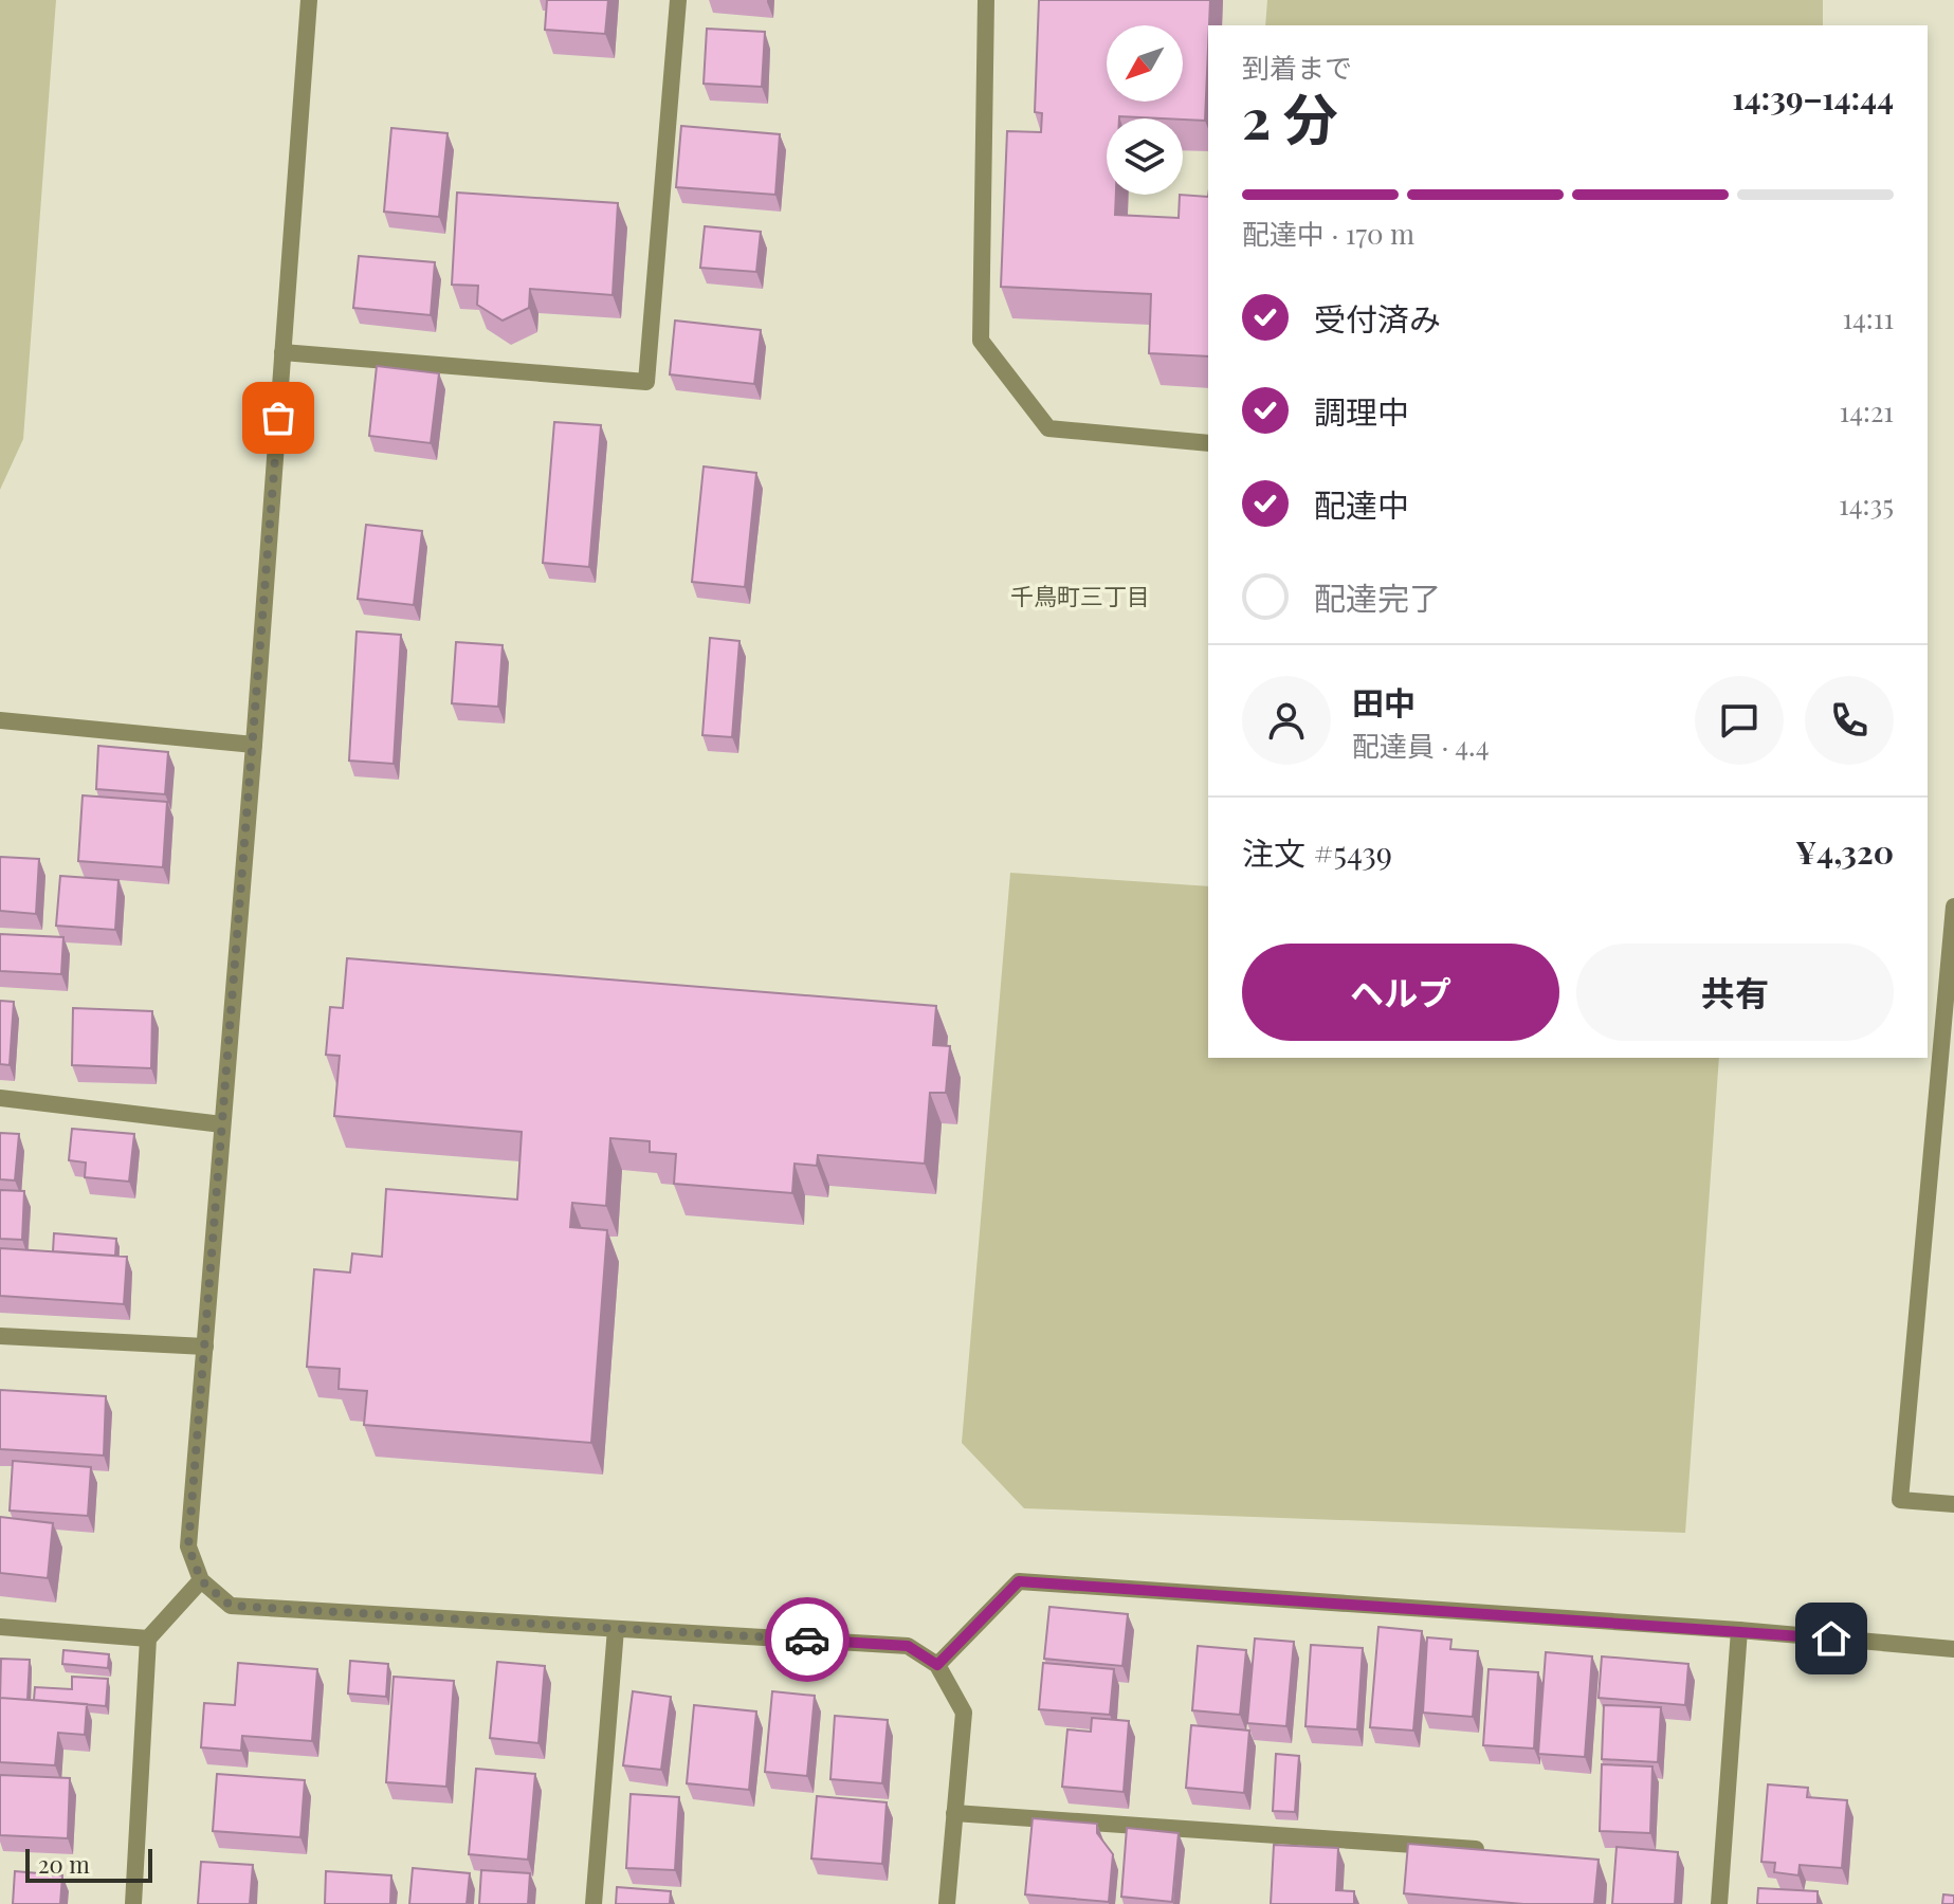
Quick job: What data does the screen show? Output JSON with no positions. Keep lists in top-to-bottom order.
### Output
{
  "districts": ["千鳥町三丁目"],
  "scale_bar": "20 m",
  "north": "bottom left",
  "page": {
    "heading": ["2 分", "到着まで", "14:39–14:44"],
    "panel": [
      "田中",
      "配達員 · 4.4",
      "注文 #5439",
      "¥4,320"
    ],
    "bar": "配達中 · 170 m",
    "list": [
      ["受付済み", "14:11"],
      ["調理中", "14:21"],
      ["配達中", "14:35"],
      "配達完了"
    ],
    "buttons": ["ヘルプ", "共有"],
    "scale": "20 m"
  }
}
